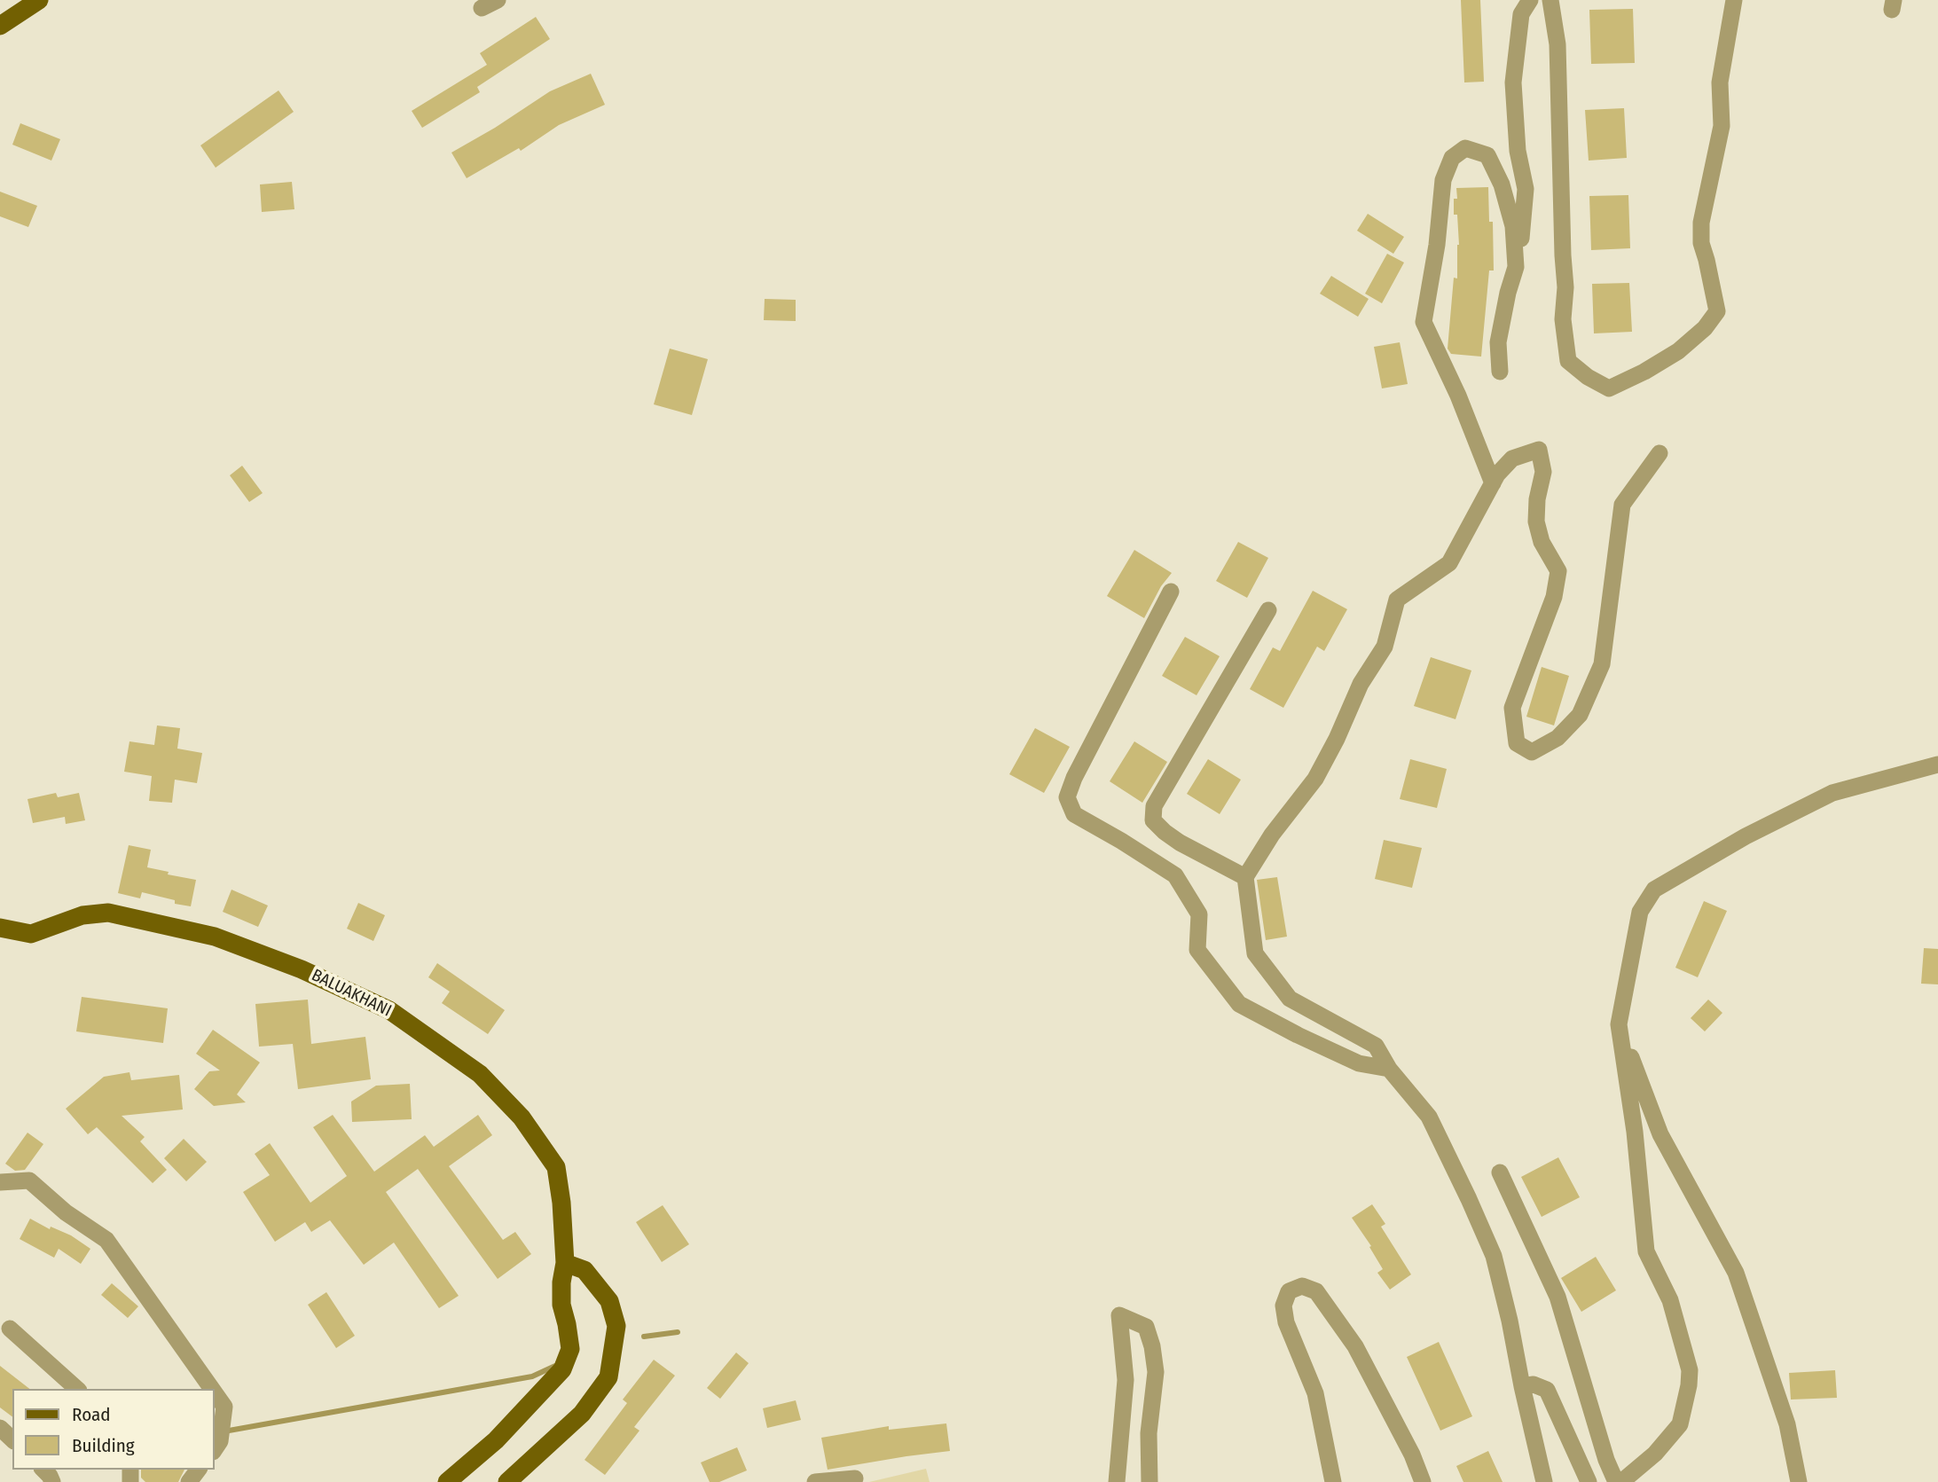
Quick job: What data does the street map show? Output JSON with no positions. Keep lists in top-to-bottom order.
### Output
{
  "streets": {
    "main road": ["BALUAKHANI"]
  },
  "legend": ["Road", "Building"]
}
